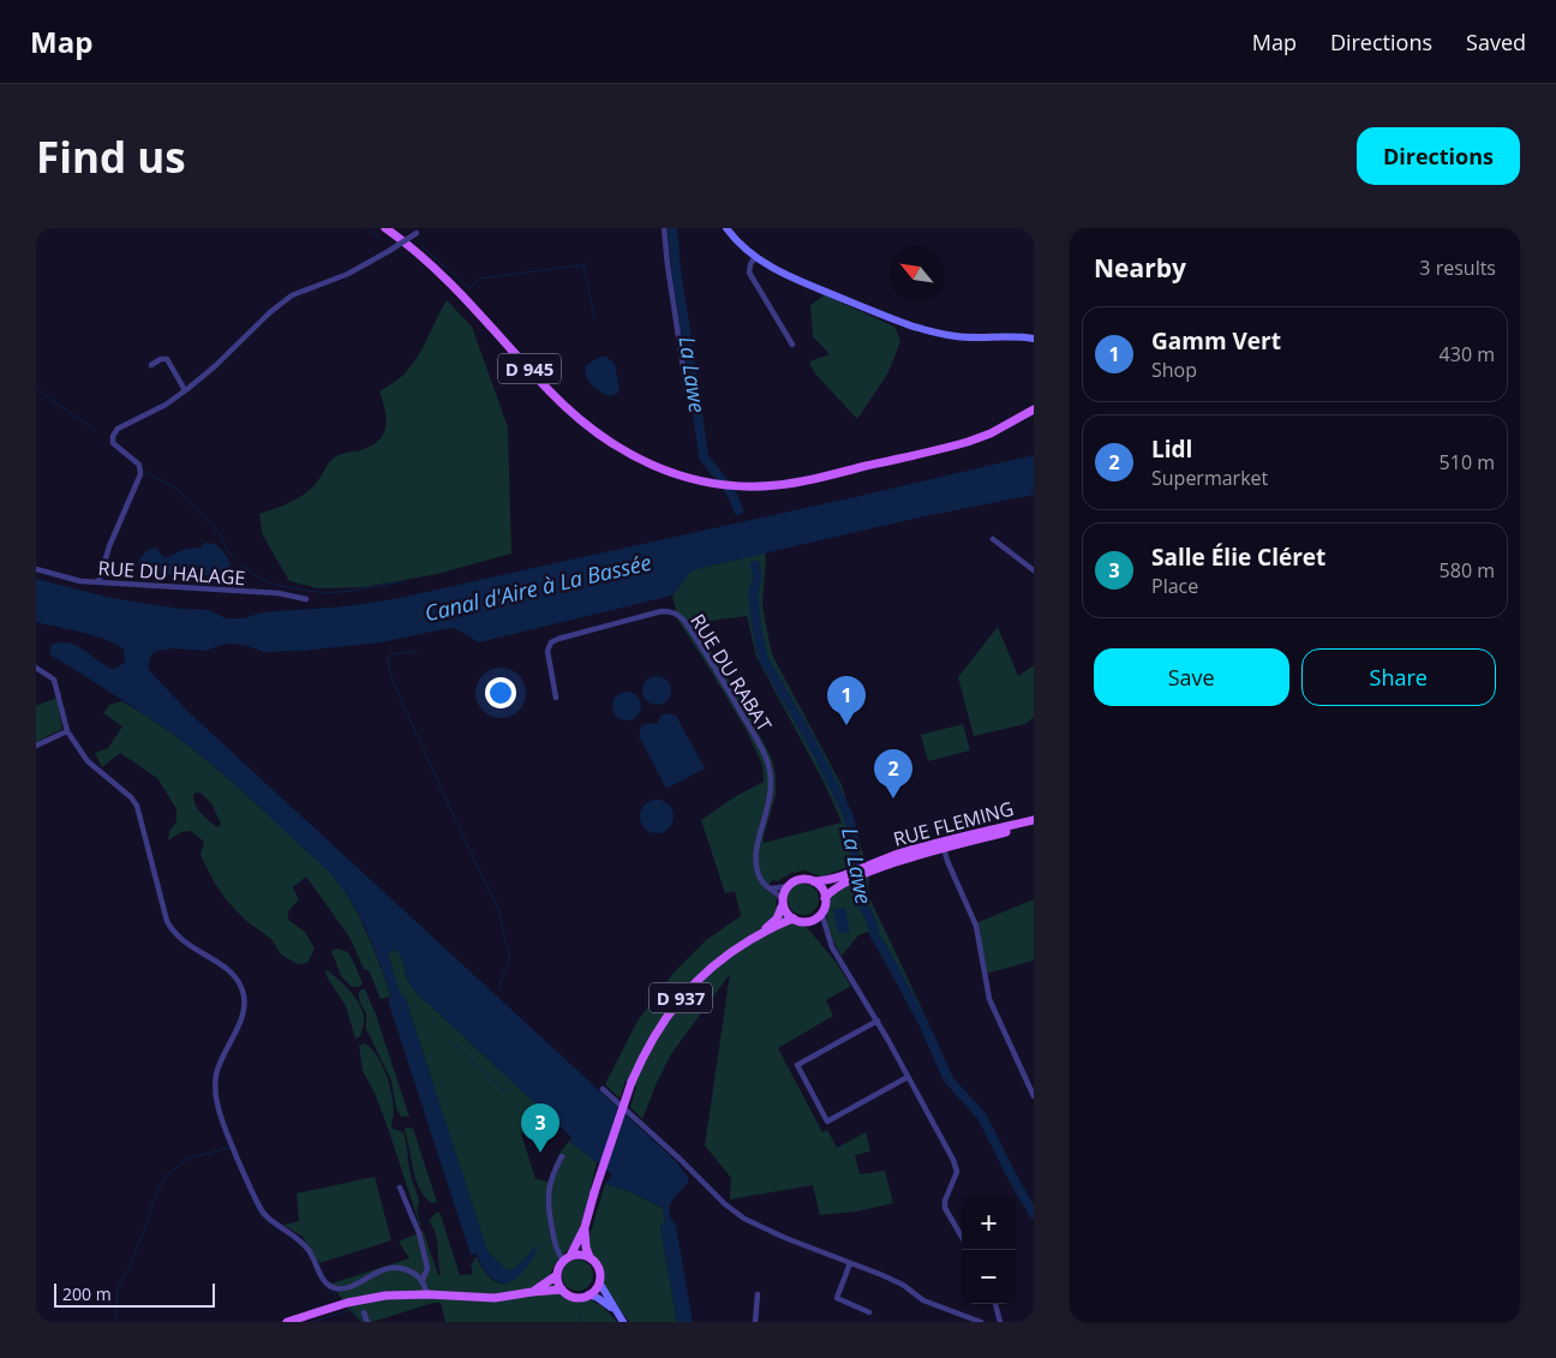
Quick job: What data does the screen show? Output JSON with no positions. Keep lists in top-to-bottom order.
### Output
{
  "streets": {
    "main road": ["D 945", "RUE FLEMING", "D 937"],
    "street": ["RUE DU HALAGE", "RUE DU RABAT"]
  },
  "crossings": [
    ["RUE DU RABAT", "RUE FLEMING"],
    ["RUE DU RABAT", "D 937"],
    ["RUE FLEMING", "D 937"]
  ],
  "water": ["La Lawe", "Canal d'Aire à La Bassée"],
  "scale_bar": "200 m",
  "north": "top left",
  "page": {
    "header": "Map",
    "nav": ["Map", "Directions", "Saved"],
    "buttons": [
      "Directions",
      ["Save", "Share"]
    ],
    "title": "Find us",
    "heading": ["Nearby", "3 results"],
    "list": [
      {
        "mark": "1",
        "name": "Gamm Vert",
        "note": "Shop",
        "value": "430 m"
      },
      {
        "mark": "2",
        "name": "Lidl",
        "note": "Supermarket",
        "value": "510 m"
      },
      {
        "mark": "3",
        "name": "Salle Élie Cléret",
        "note": "Place",
        "value": "580 m"
      }
    ],
    "pins": ["1", "2", "3"],
    "map_buttons": ["+", "−"],
    "scale": "200 m"
  }
}
